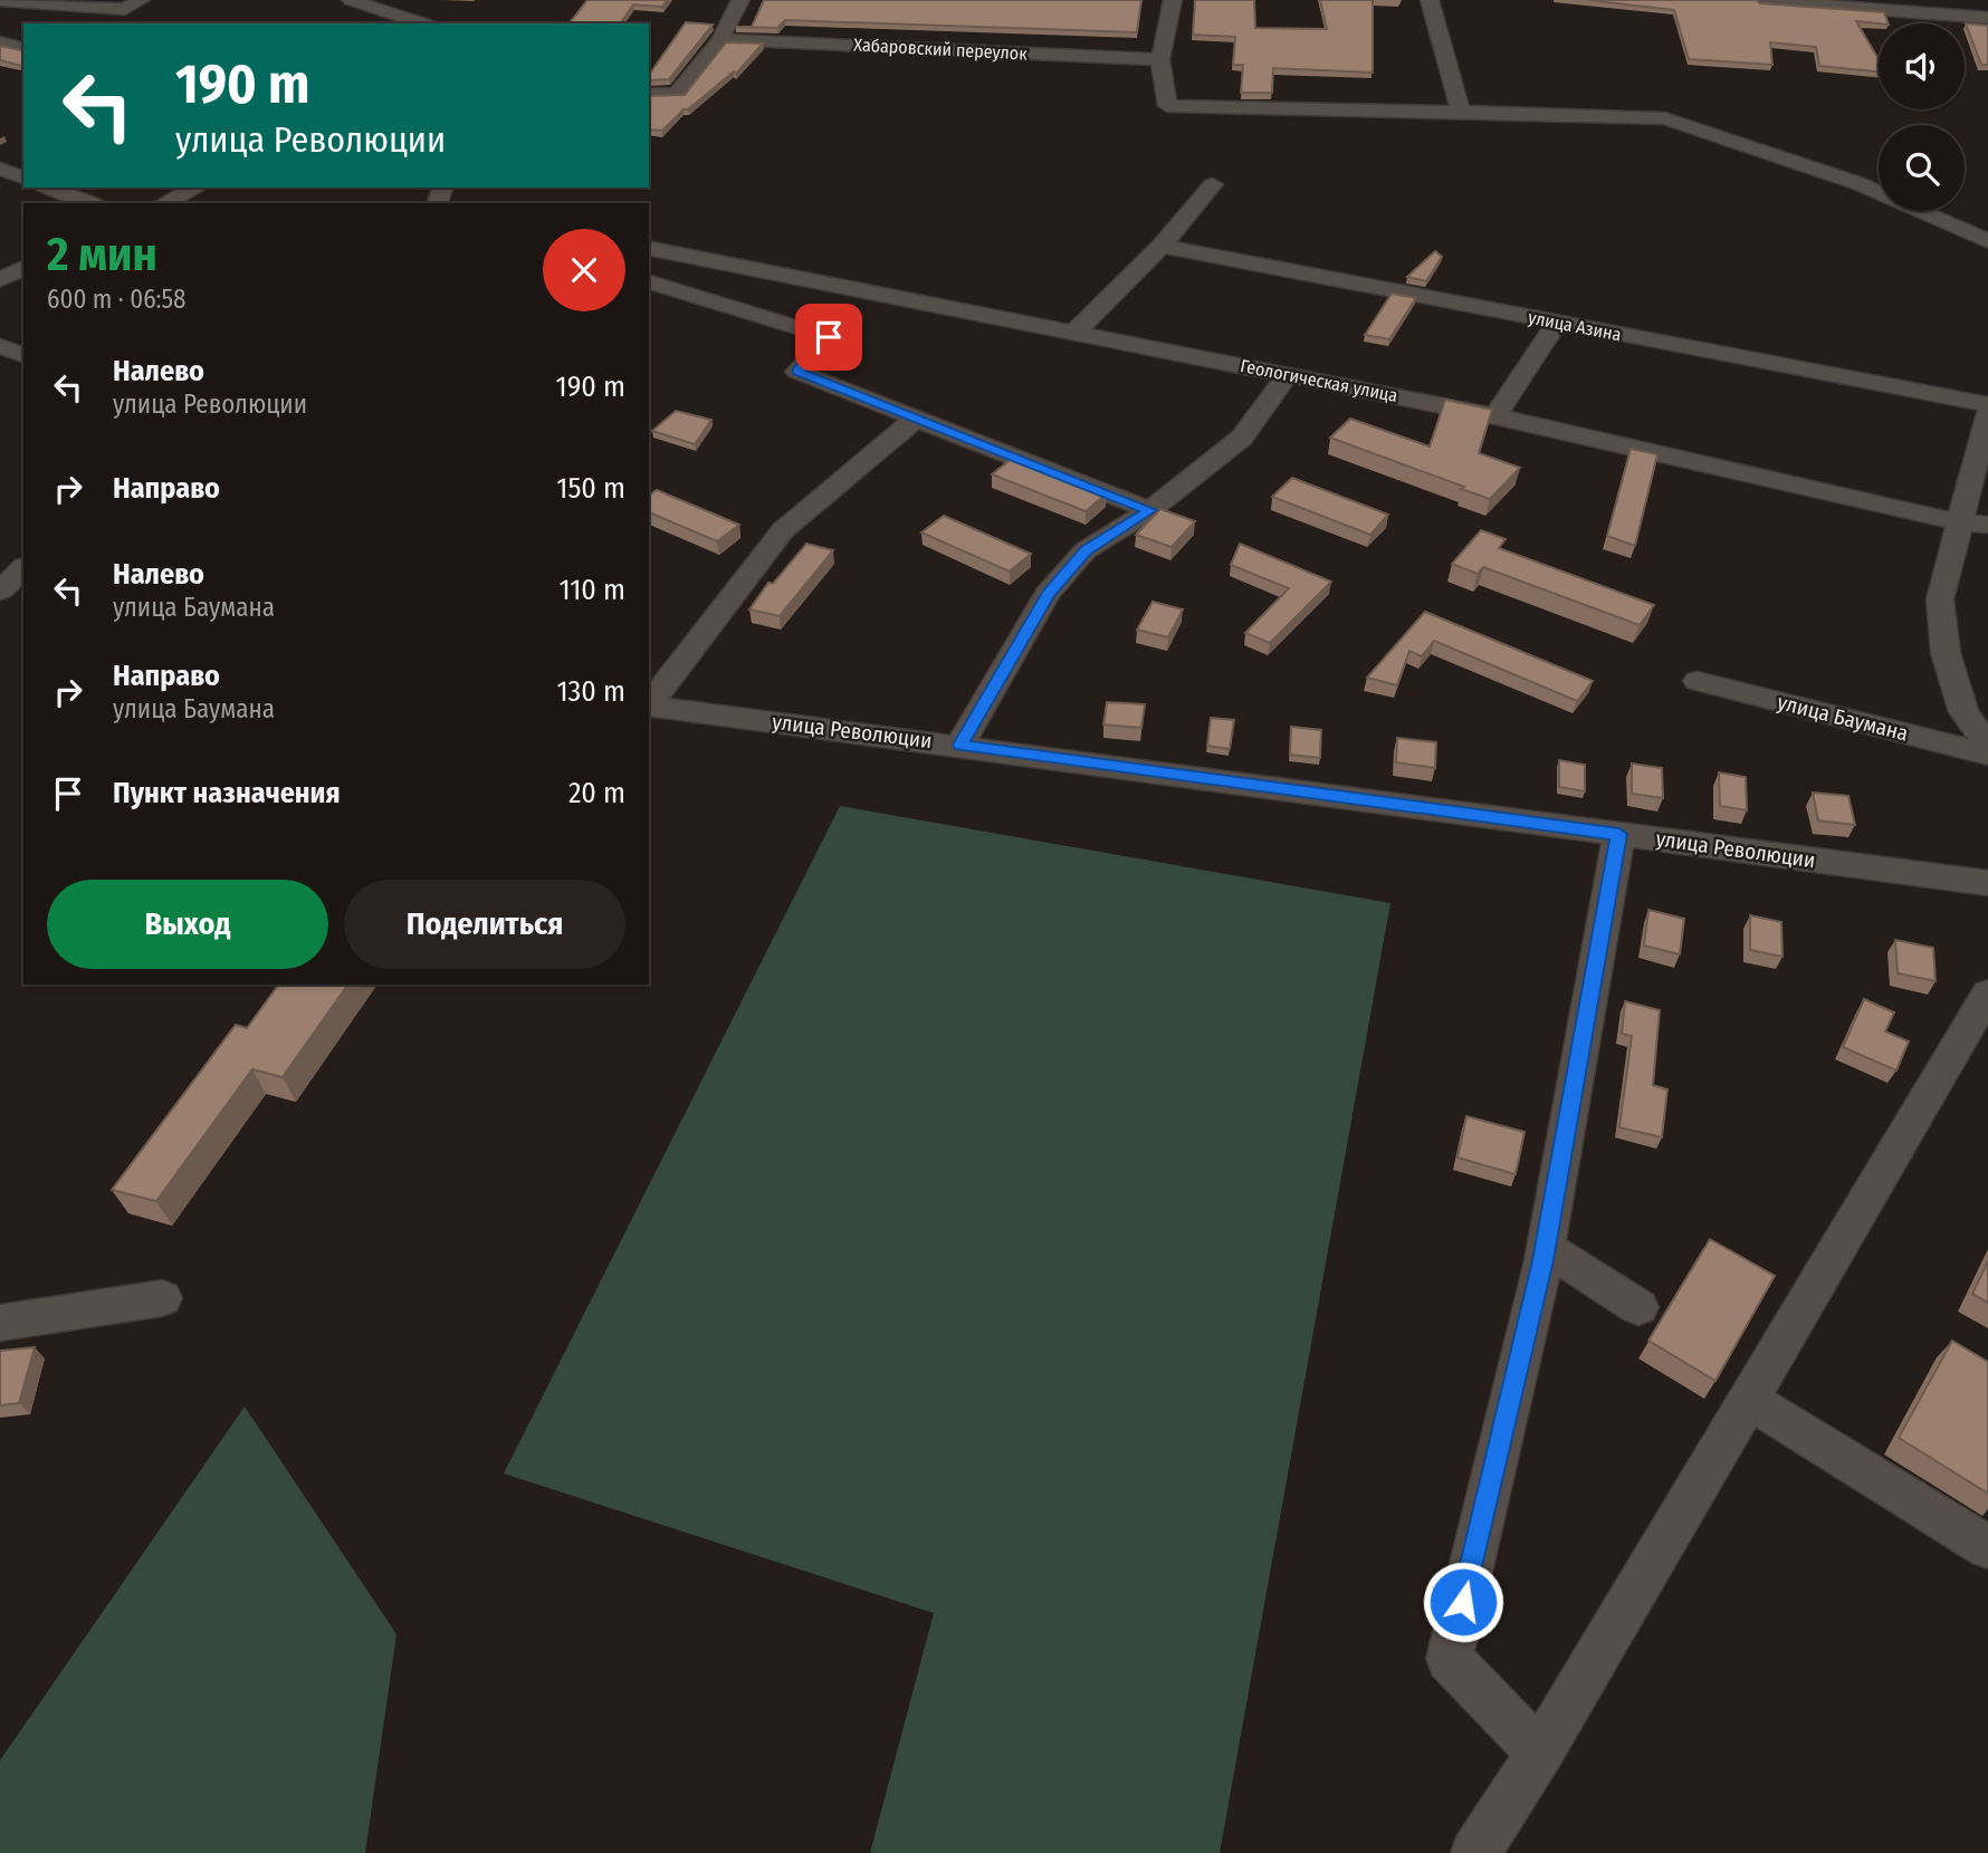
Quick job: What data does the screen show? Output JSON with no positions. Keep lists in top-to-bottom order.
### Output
{
  "streets": {
    "street": [
      "Хабаровский переулок",
      "улица Азина",
      "Геологическая улица",
      "улица Баумана",
      "улица Революции"
    ]
  },
  "page": {
    "turn": ["190 m", "улица Революции"],
    "heading": ["2 мин", "600 m · 06:58"],
    "list": [
      {
        "name": "Налево",
        "note": "улица Революции",
        "value": "190 m"
      },
      {
        "name": "Направо",
        "value": "150 m"
      },
      {
        "name": "Налево",
        "note": "улица Баумана",
        "value": "110 m"
      },
      {
        "name": "Направо",
        "note": "улица Баумана",
        "value": "130 m"
      },
      {
        "name": "Пункт назначения",
        "value": "20 m"
      }
    ],
    "buttons": ["Выход", "Поделиться"]
  }
}
